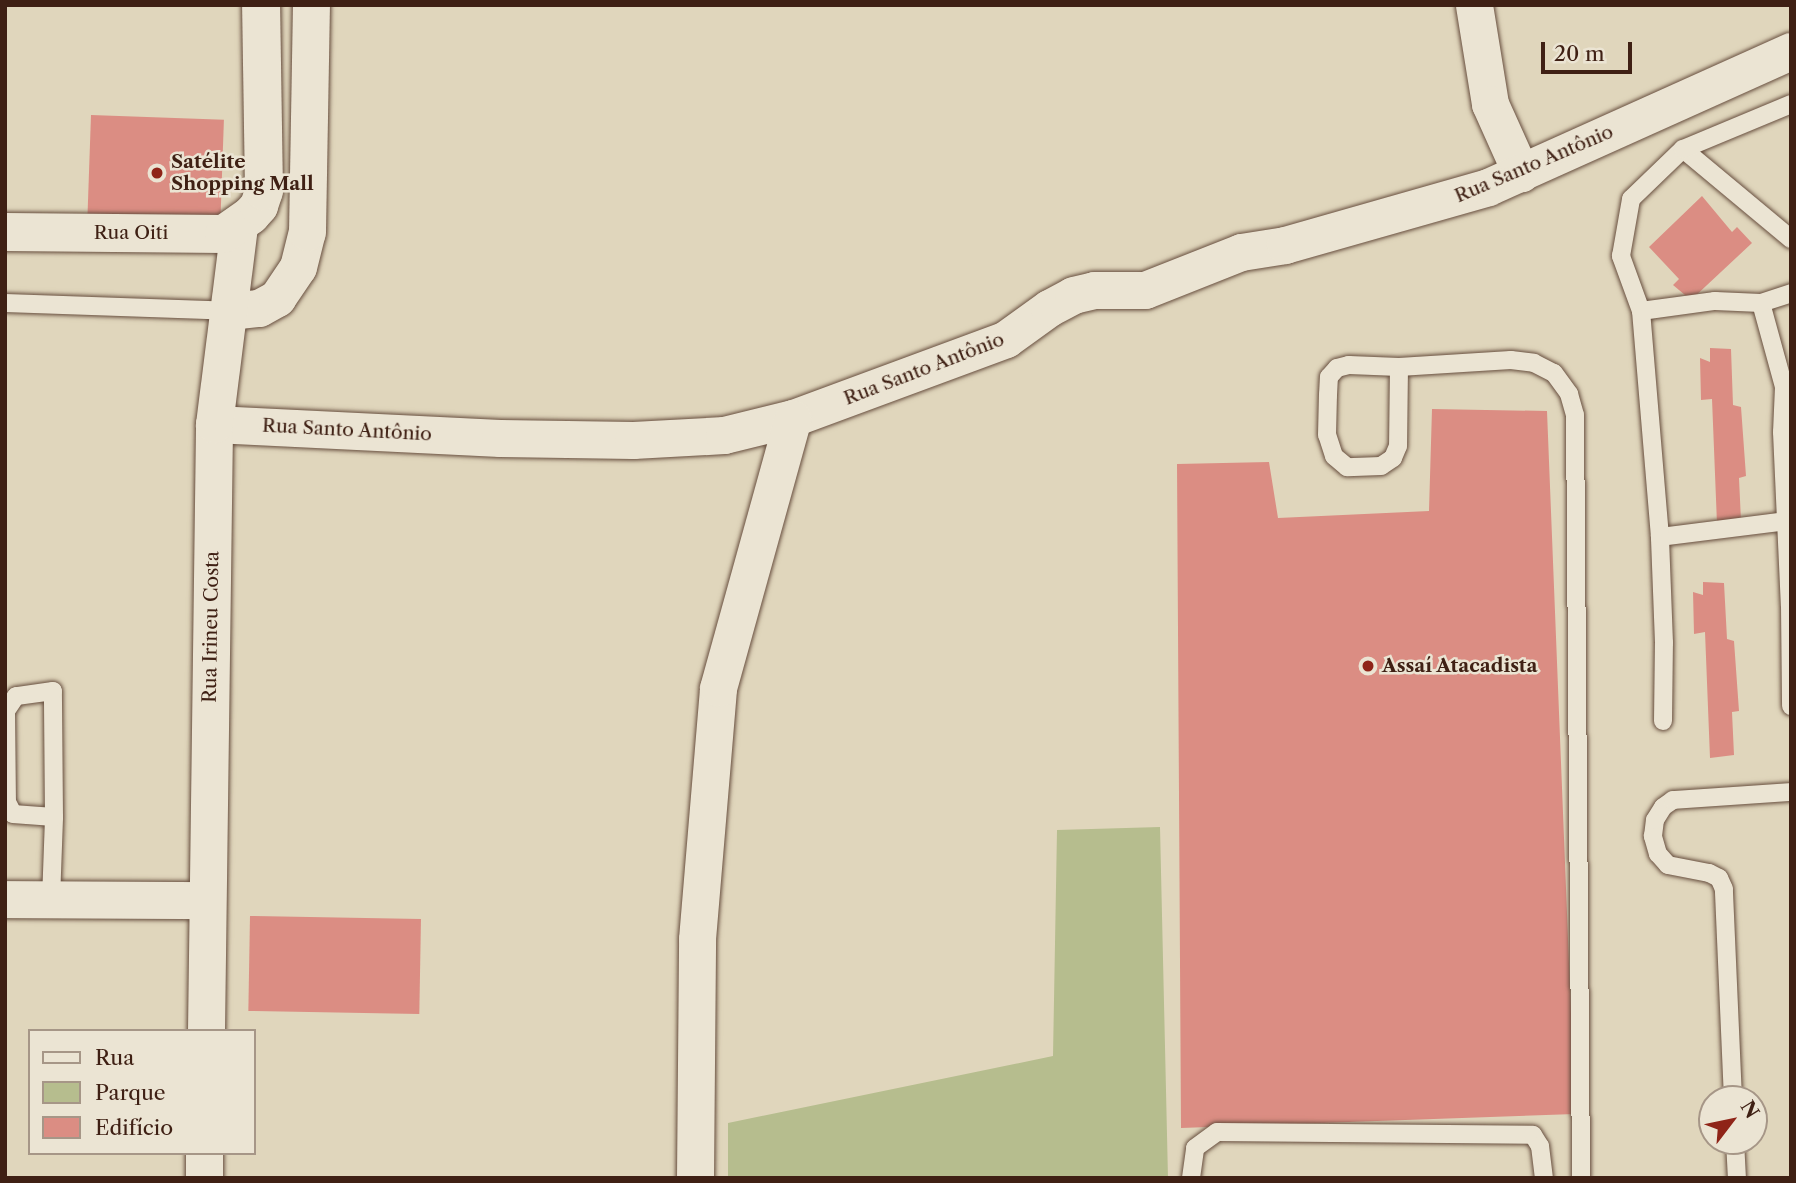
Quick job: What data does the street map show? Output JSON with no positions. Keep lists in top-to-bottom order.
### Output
{
  "streets": {
    "main road": ["Rua Oiti"],
    "street": ["Rua Santo Antônio", "Rua Irineu Costa"]
  },
  "crossings": [
    ["Rua Santo Antônio", "Rua Irineu Costa"],
    ["Rua Oiti", "Rua Irineu Costa"]
  ],
  "places": ["Satélite Shopping Mall", "Assaí Atacadista"],
  "legend": ["Rua", "Parque", "Edifício"],
  "scale_bar": "20 m",
  "north": "top right"
}
